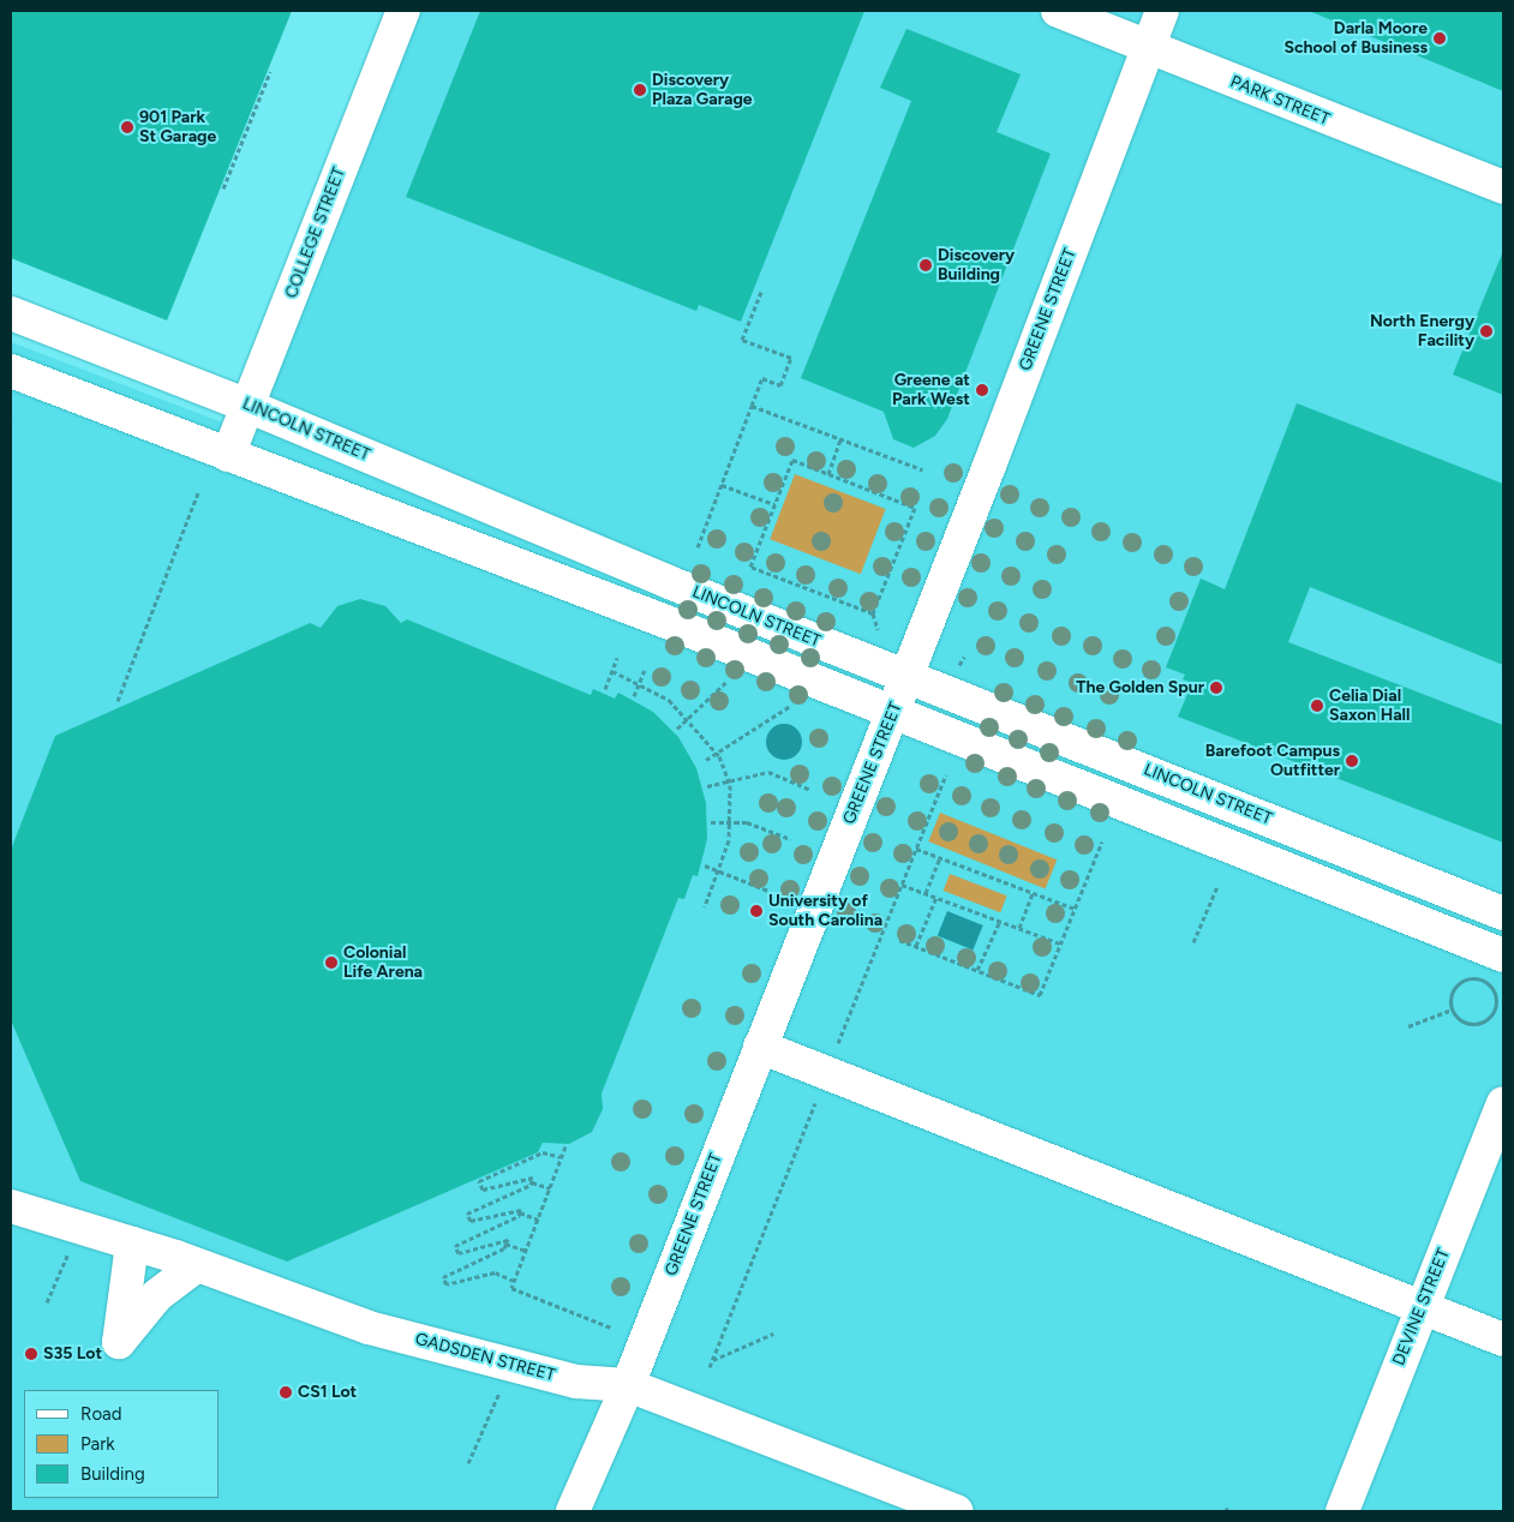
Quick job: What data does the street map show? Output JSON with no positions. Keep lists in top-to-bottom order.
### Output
{
  "streets": {
    "street": [
      "PARK STREET",
      "COLLEGE STREET",
      "GREENE STREET",
      "LINCOLN STREET",
      "DEVINE STREET",
      "GADSDEN STREET"
    ]
  },
  "crossings": [
    ["PARK STREET", "GREENE STREET"],
    ["COLLEGE STREET", "LINCOLN STREET"],
    ["GREENE STREET", "LINCOLN STREET"],
    ["GREENE STREET", "GADSDEN STREET"]
  ],
  "places": [
    "Darla Moore School of Business",
    "Discovery Plaza Garage",
    "901 Park St Garage",
    "Discovery Building",
    "North Energy Facility",
    "Greene at Park West",
    "The Golden Spur",
    "Celia Dial Saxon Hall",
    "Barefoot Campus Outfitter",
    "University of South Carolina",
    "Colonial Life Arena",
    "S35 Lot",
    "CS1 Lot"
  ],
  "legend": ["Road", "Park", "Building"]
}
